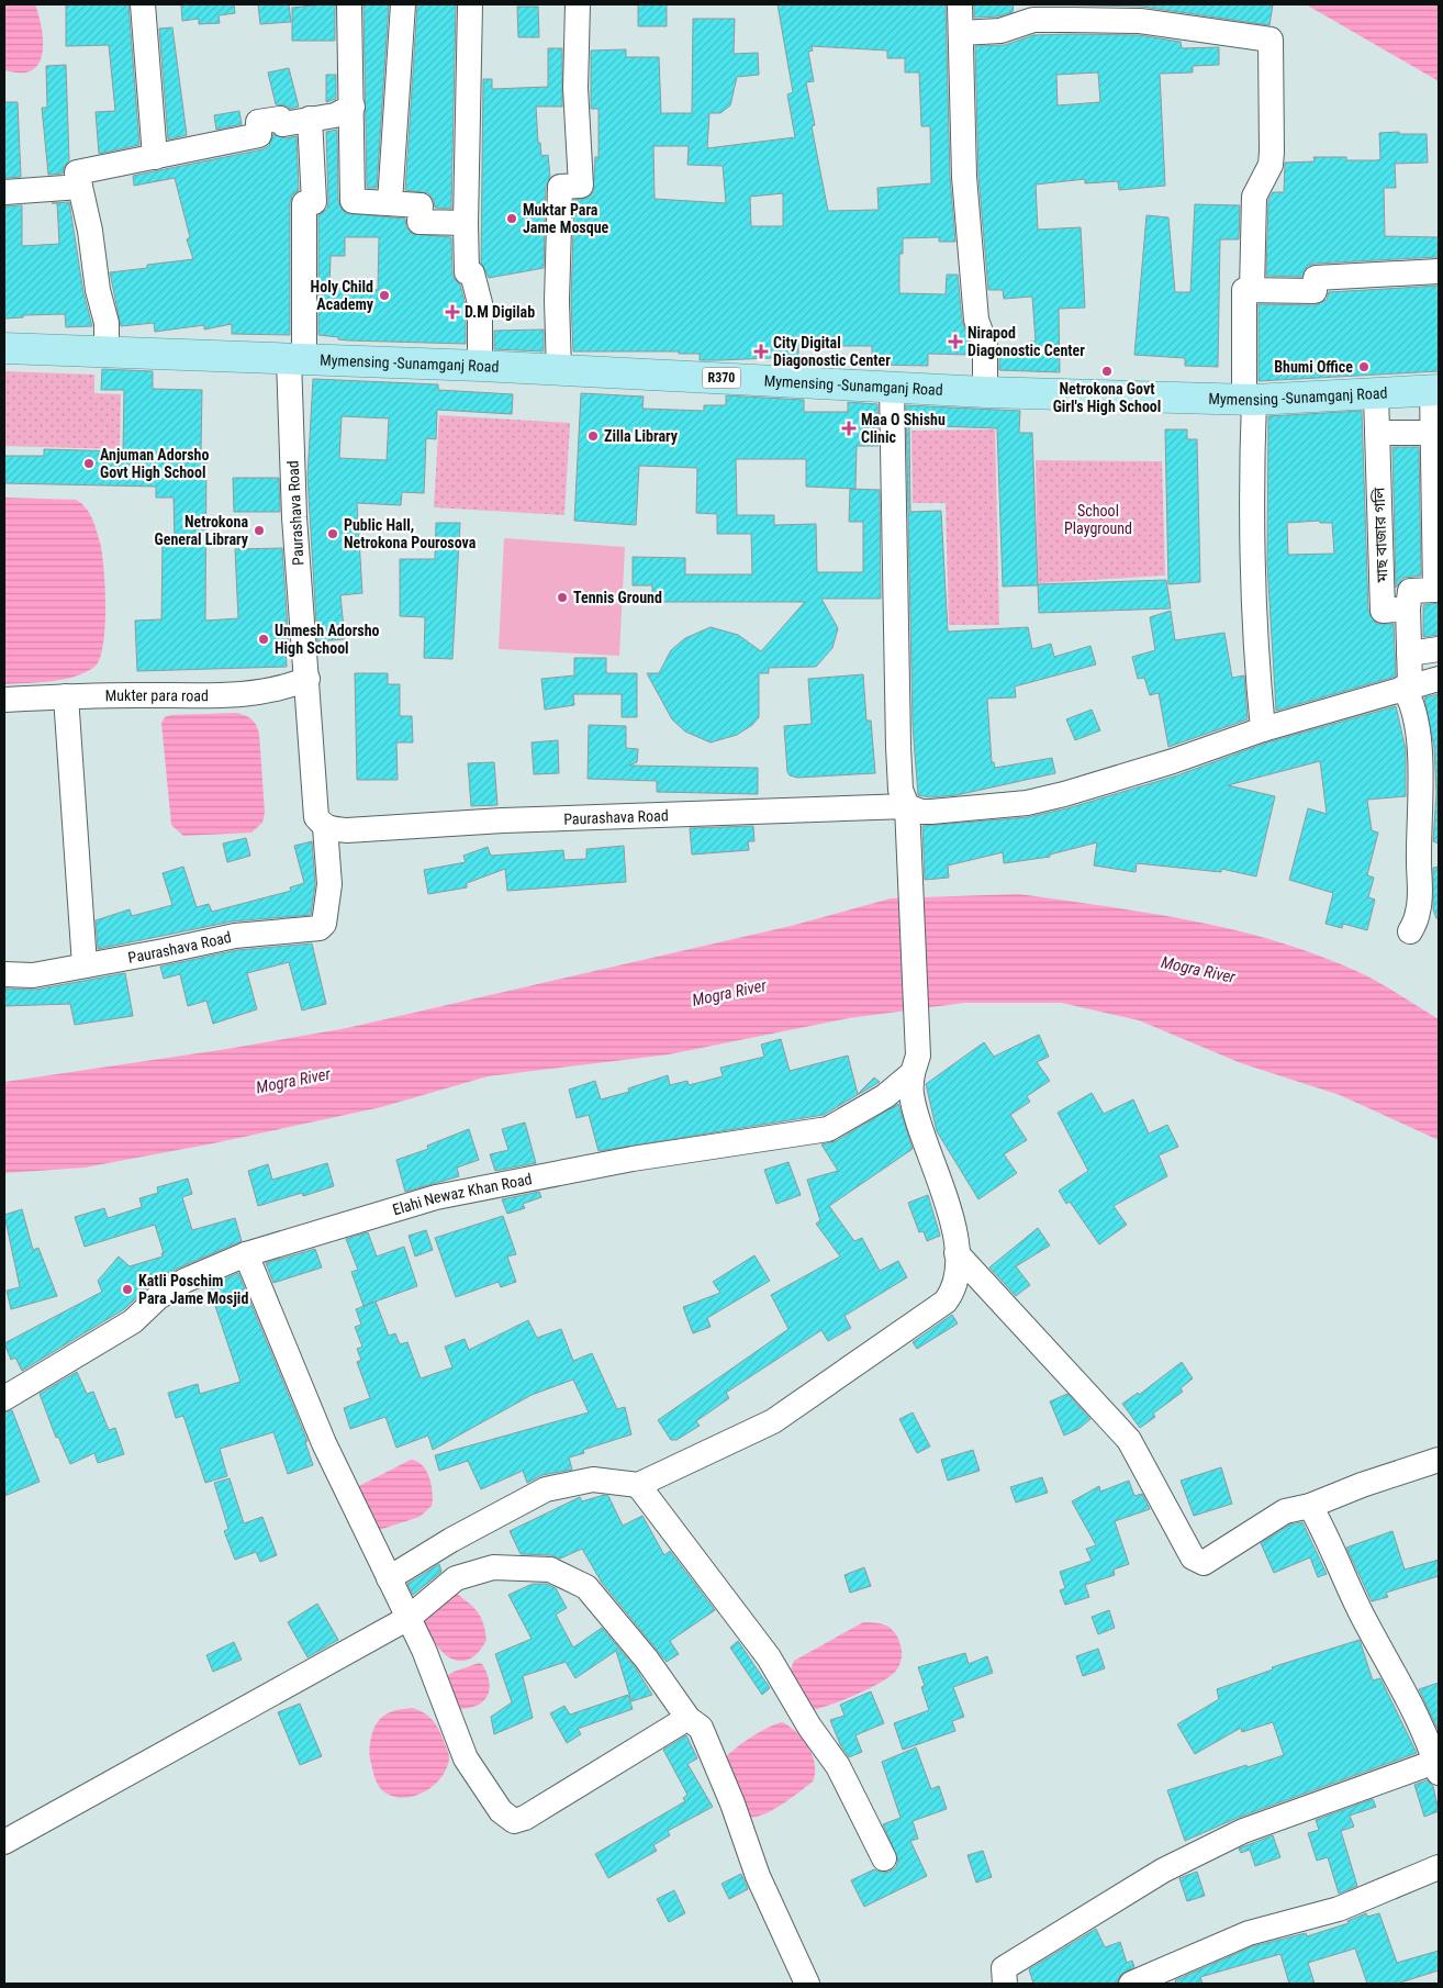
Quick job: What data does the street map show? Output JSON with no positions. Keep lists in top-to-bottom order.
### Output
{
  "streets": {
    "main road": ["Mymensing -Sunamganj Road", "R370"],
    "street": [
      "Paurashava Road",
      "মাছ বাজার গলি",
      "Mukter para road",
      "Elahi Newaz Khan Road"
    ]
  },
  "crossings": [
    ["Mymensing -Sunamganj Road", "Paurashava Road"],
    ["Mymensing -Sunamganj Road", "মাছ বাজার গলি"],
    ["Paurashava Road", "Mukter para road"]
  ],
  "water": ["Mogra River"],
  "parks": ["School Playground"],
  "places": {
    "other": [
      "Muktar Para Jame Mosque",
      "Holy Child Academy",
      "Bhumi Office",
      "Netrokona Govt Girl's High School",
      "Zilla Library",
      "Anjuman Adorsho Govt High School",
      "Netrokona General Library",
      "Public Hall, Netrokona Pourosova",
      "Tennis Ground",
      "Unmesh Adorsho High School",
      "Katli Poschim Para Jame Mosjid"
    ],
    "health": [
      "D.M Digilab",
      "Nirapod Diagonostic Center",
      "City Digital Diagonostic Center",
      "Maa O Shishu Clinic"
    ]
  }
}
